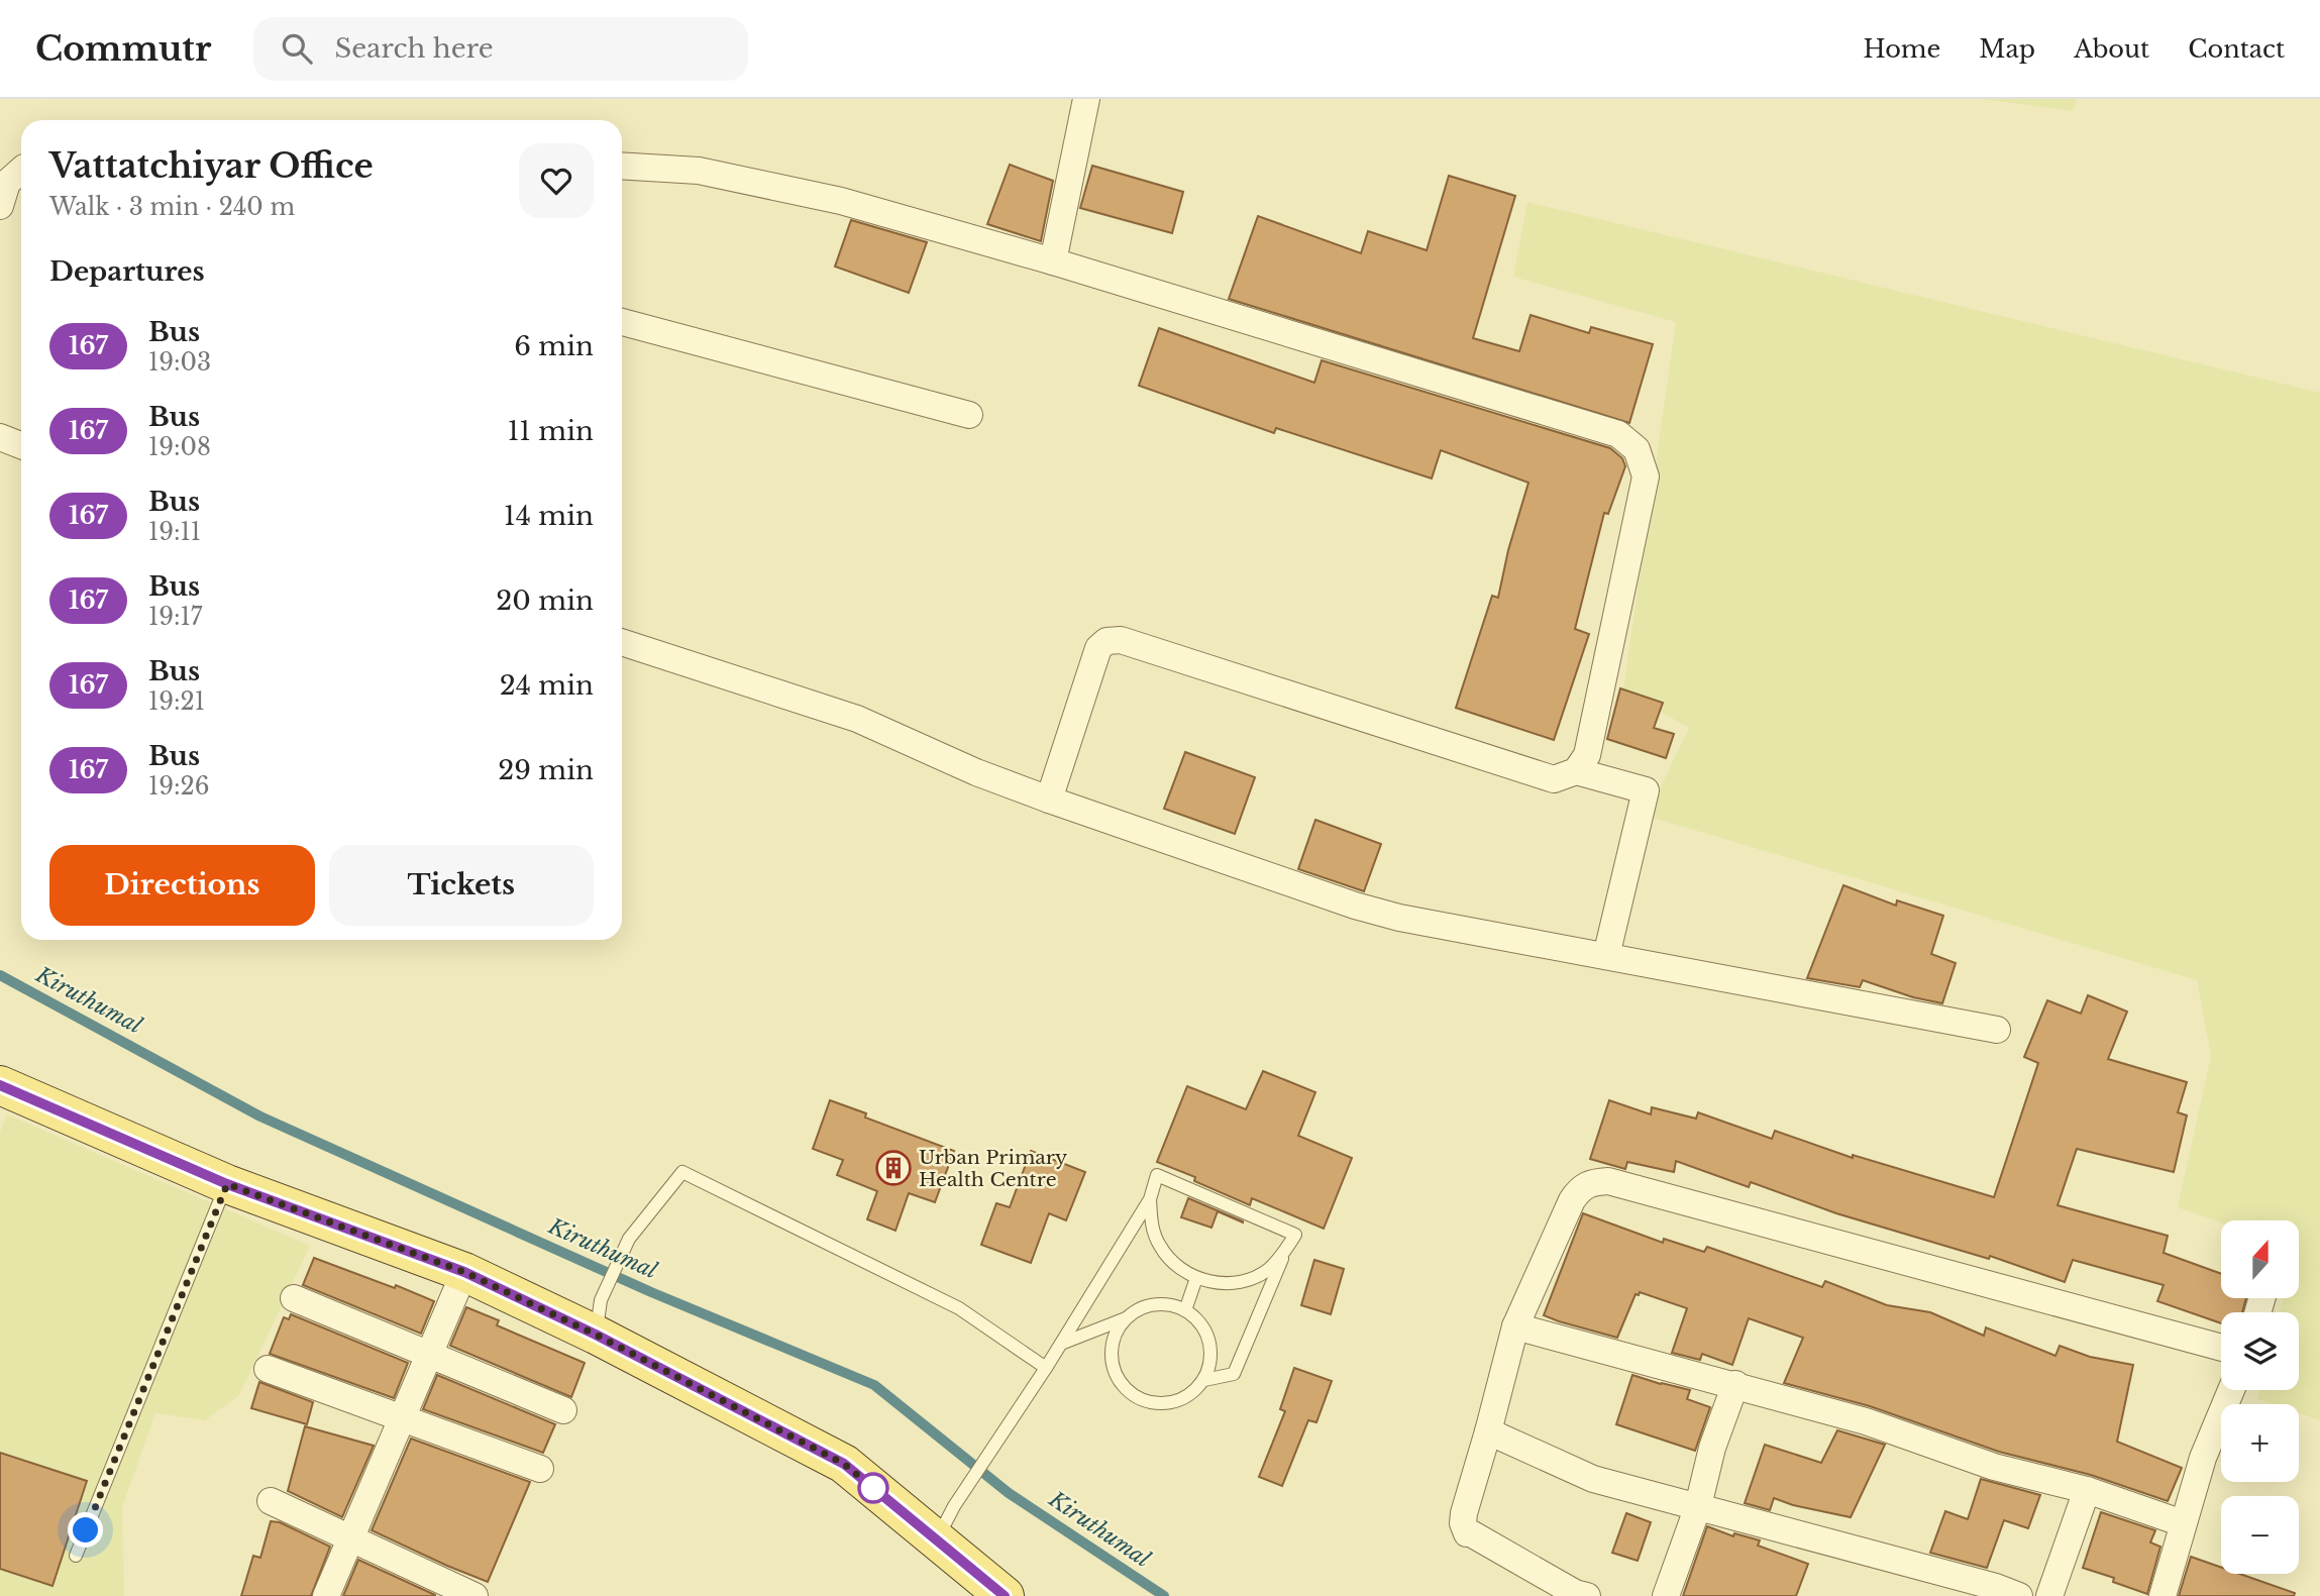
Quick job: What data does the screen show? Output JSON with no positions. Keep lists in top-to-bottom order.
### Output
{
  "water": ["Kiruthumal"],
  "places": {
    "building": ["Urban Primary Health Centre"]
  },
  "lines": ["bus line 167"],
  "north": "top",
  "page": {
    "header": "Commutr",
    "search": "Search here",
    "nav": [
      "Home",
      "Map",
      "About",
      "Contact"
    ],
    "heading": [
      ["Vattatchiyar Office", "Walk · 3 min · 240 m"],
      "Departures"
    ],
    "list": [
      {
        "mark": "167",
        "name": "Bus",
        "note": "19:03",
        "value": "6 min"
      },
      {
        "mark": "167",
        "name": "Bus",
        "note": "19:08",
        "value": "11 min"
      },
      {
        "mark": "167",
        "name": "Bus",
        "note": "19:11",
        "value": "14 min"
      },
      {
        "mark": "167",
        "name": "Bus",
        "note": "19:17",
        "value": "20 min"
      },
      {
        "mark": "167",
        "name": "Bus",
        "note": "19:21",
        "value": "24 min"
      },
      {
        "mark": "167",
        "name": "Bus",
        "note": "19:26",
        "value": "29 min"
      }
    ],
    "buttons": ["Directions", "Tickets"],
    "map_buttons": ["+", "−"]
  }
}
